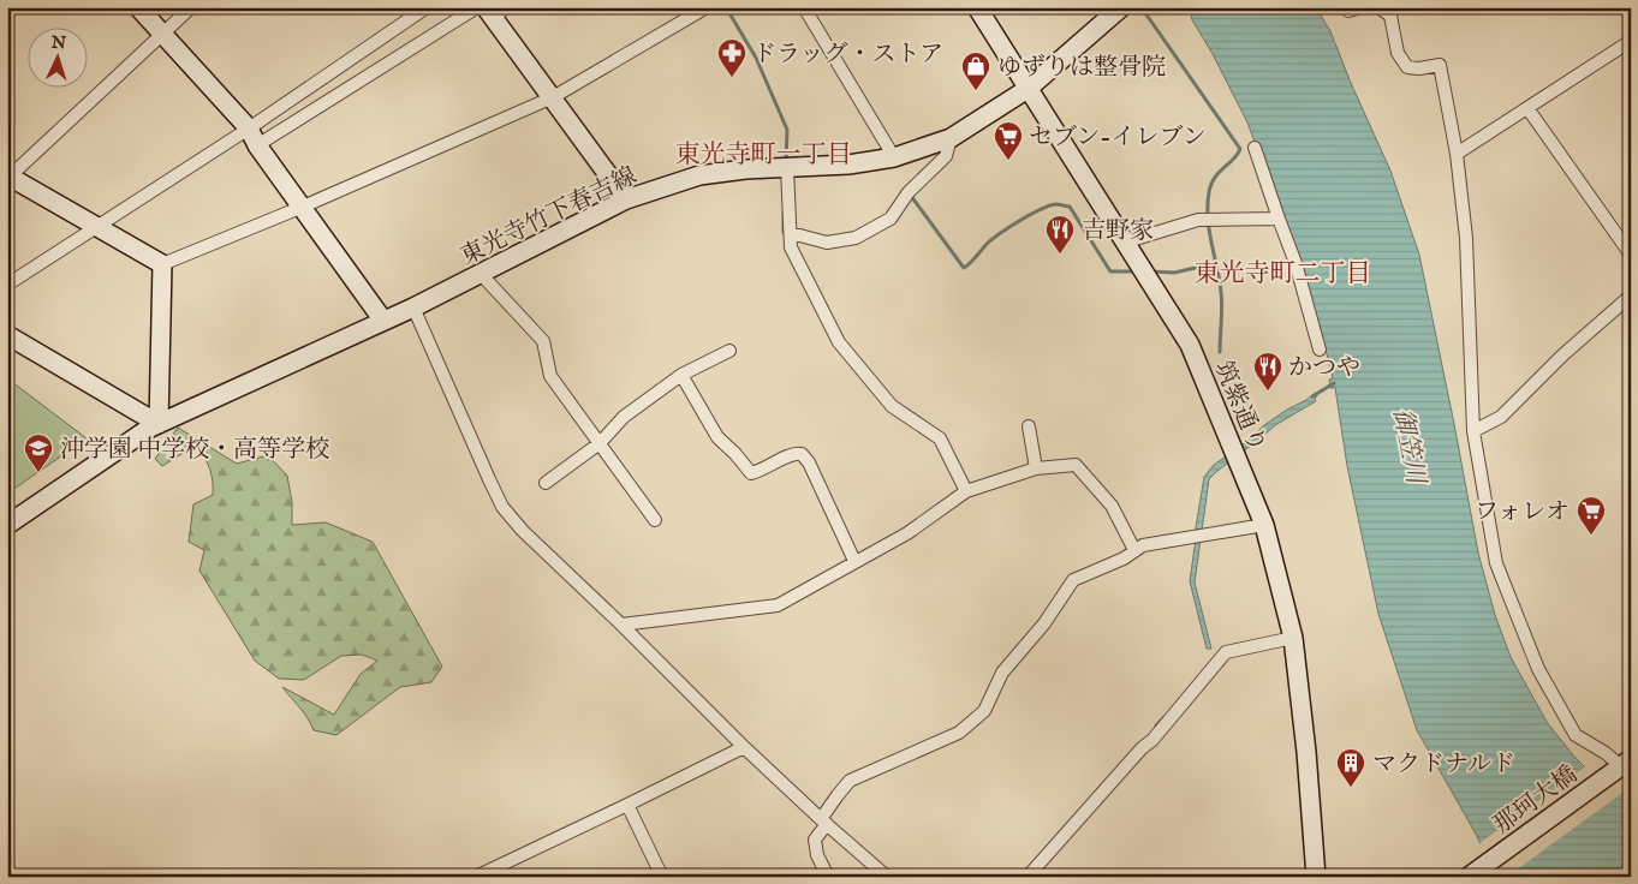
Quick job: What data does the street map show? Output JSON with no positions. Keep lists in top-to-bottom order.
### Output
{
  "streets": {
    "street": ["東光寺竹下春吉線", "筑紫通り", "那珂大橋"]
  },
  "crossings": [
    ["東光寺竹下春吉線", "筑紫通り"]
  ],
  "districts": ["東光寺町一丁目", "東光寺町二丁目"],
  "water": ["御笠川"],
  "places": {
    "pharmacy": ["ドラッグ・ストア"],
    "shop": ["ゆずりは整骨院"],
    "supermarket": ["セブン-イレブン", "フォレオ"],
    "restaurant": ["吉野家", "かつや"],
    "school or university": ["沖学園 中学校・高等学校"],
    "building": ["マクドナルド"]
  },
  "north": "top"
}
